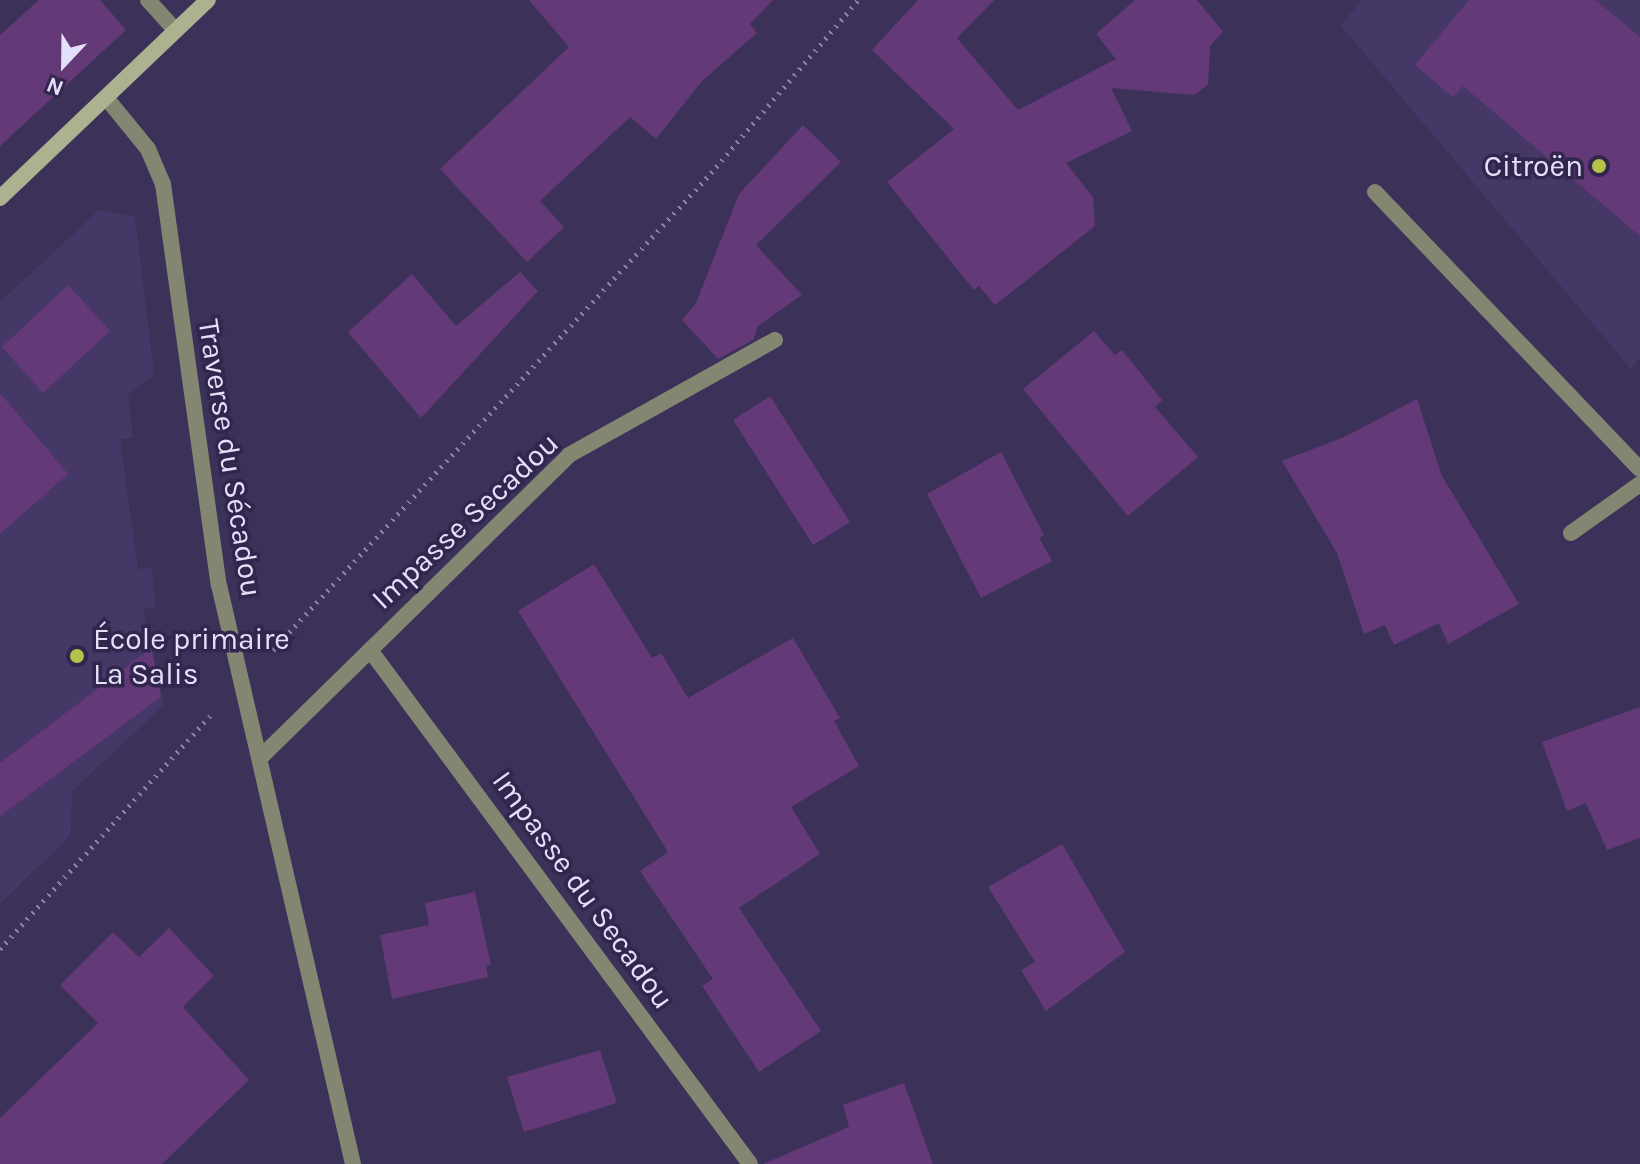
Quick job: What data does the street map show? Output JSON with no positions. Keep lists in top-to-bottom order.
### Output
{
  "streets": {
    "street": ["Traverse du Sécadou", "Impasse Secadou", "Impasse du Secadou"]
  },
  "crossings": [
    ["Traverse du Sécadou", "Impasse Secadou"],
    ["Impasse Secadou", "Impasse du Secadou"]
  ],
  "places": ["Citroën", "École primaire La Salis"],
  "north": "bottom"
}
